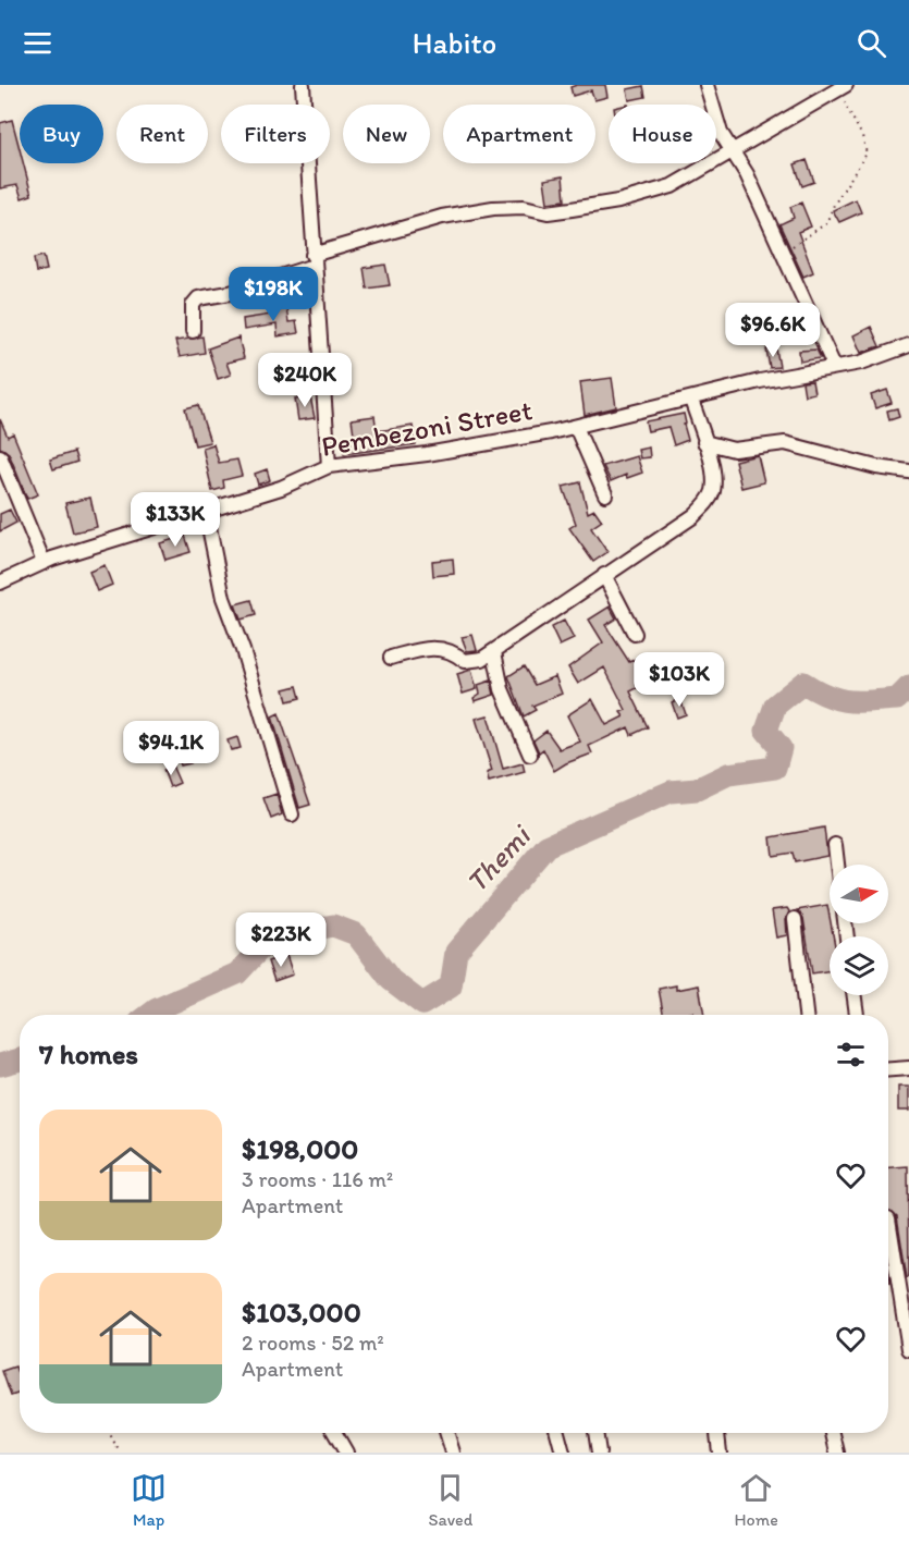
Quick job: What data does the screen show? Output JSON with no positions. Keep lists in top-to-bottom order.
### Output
{
  "streets": {
    "street": ["Pembezoni Street"]
  },
  "water": ["Themi"],
  "north": "right",
  "page": {
    "header": "Habito",
    "chip": [
      "Buy",
      "Rent",
      "Filters",
      "New",
      "Apartment",
      "House"
    ],
    "price": [
      "$198K",
      "$96.6K",
      "$240K",
      "$133K",
      "$103K",
      "$94.1K",
      "$223K"
    ],
    "heading": "7 homes",
    "list": [
      {
        "name": "$198,000",
        "note": "3 rooms · 116 m² · Apartment"
      },
      {
        "name": "$103,000",
        "note": "2 rooms · 52 m² · Apartment"
      }
    ],
    "tabs": ["Map", "Saved", "Home"]
  }
}
